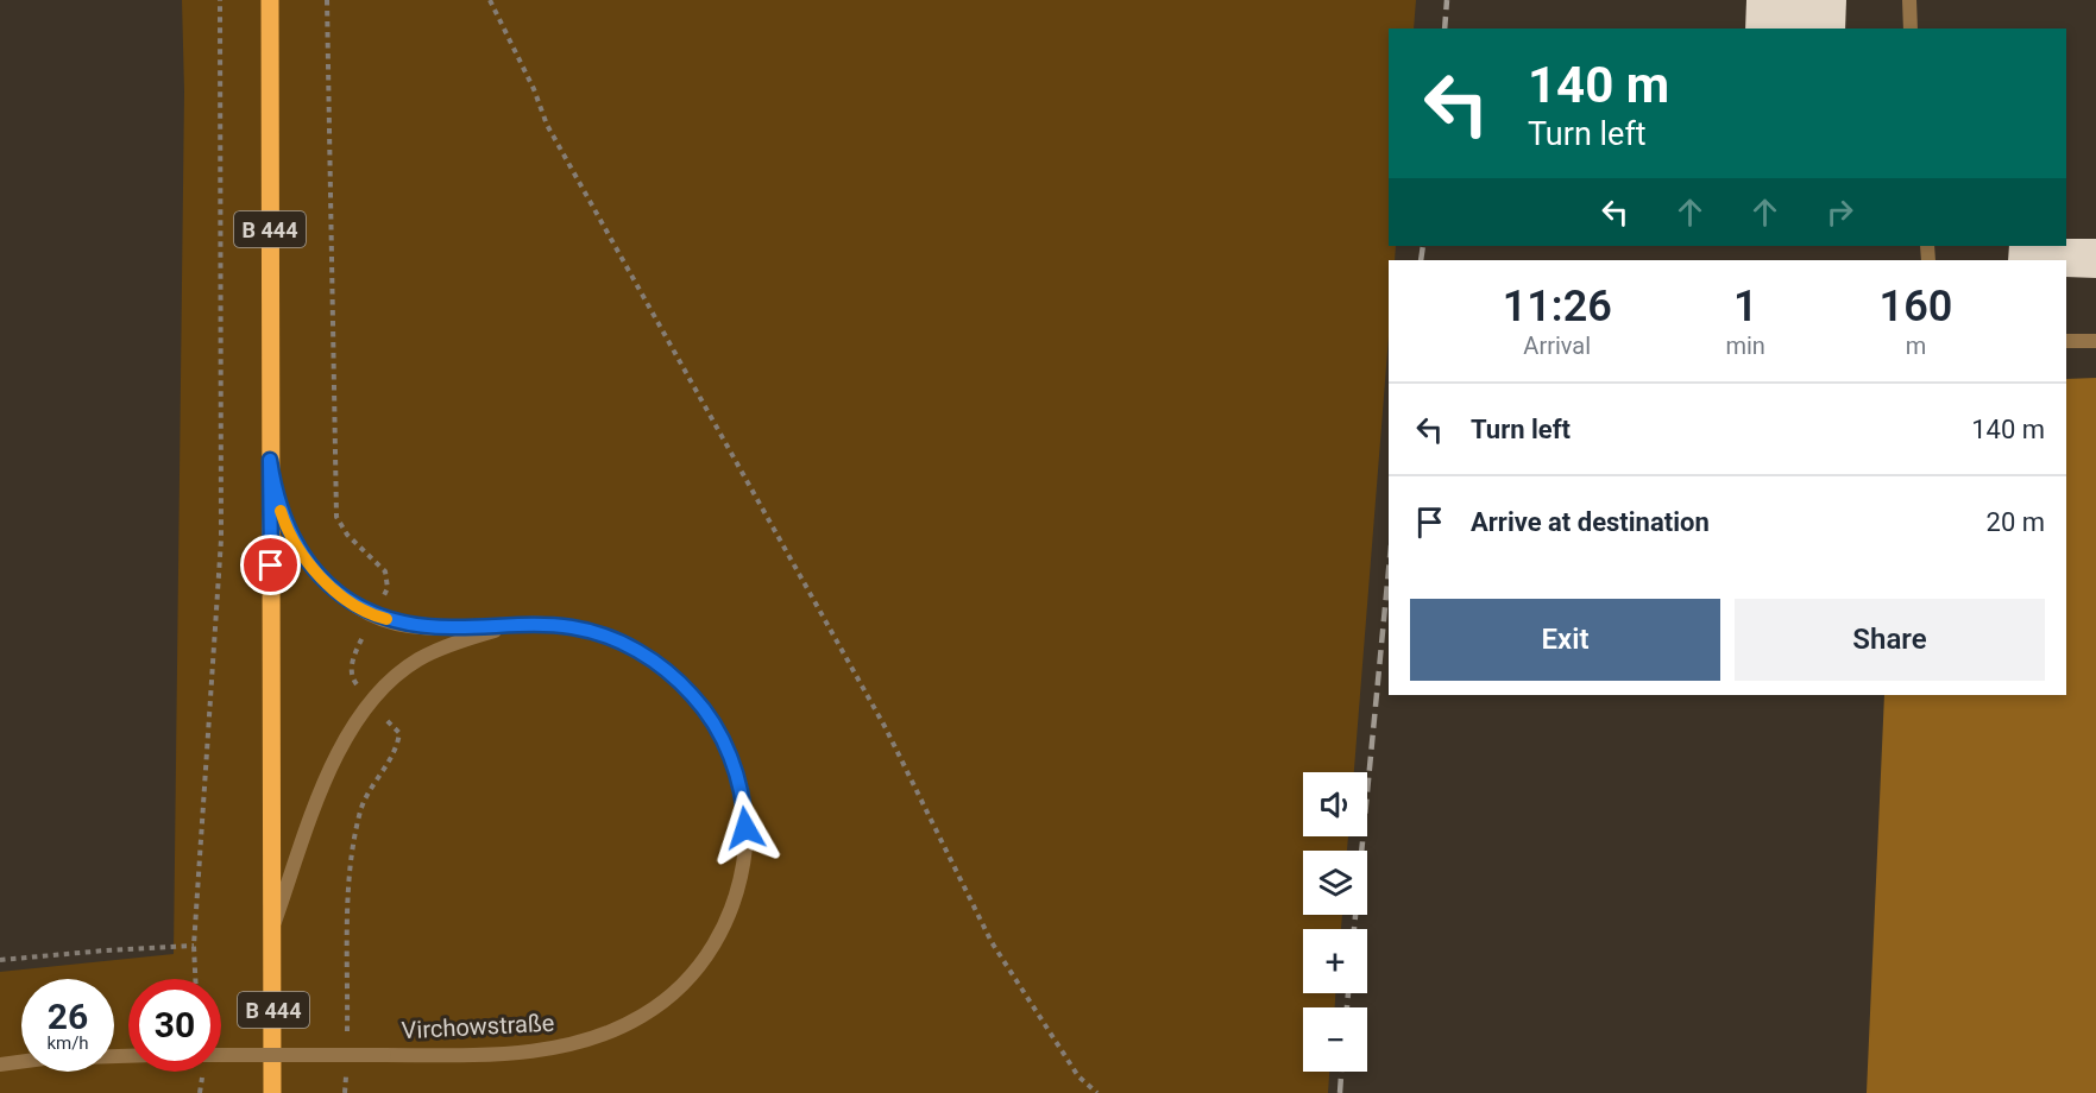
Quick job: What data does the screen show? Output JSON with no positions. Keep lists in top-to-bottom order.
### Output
{
  "streets": {
    "main road": ["B 444"],
    "street": ["Virchowstraße"]
  },
  "crossings": [
    ["B 444", "Virchowstraße"]
  ],
  "page": {
    "turn": ["140 m", "Turn left"],
    "eta": [
      "11:26",
      "Arrival",
      "1",
      "min",
      "160",
      "m"
    ],
    "list": [
      {
        "name": "Turn left",
        "value": "140 m"
      },
      {
        "name": "Arrive at destination",
        "value": "20 m"
      }
    ],
    "buttons": ["Exit", "Share"],
    "map_buttons": ["+", "−"],
    "speed": "26 km/h",
    "limit": "30"
  }
}
